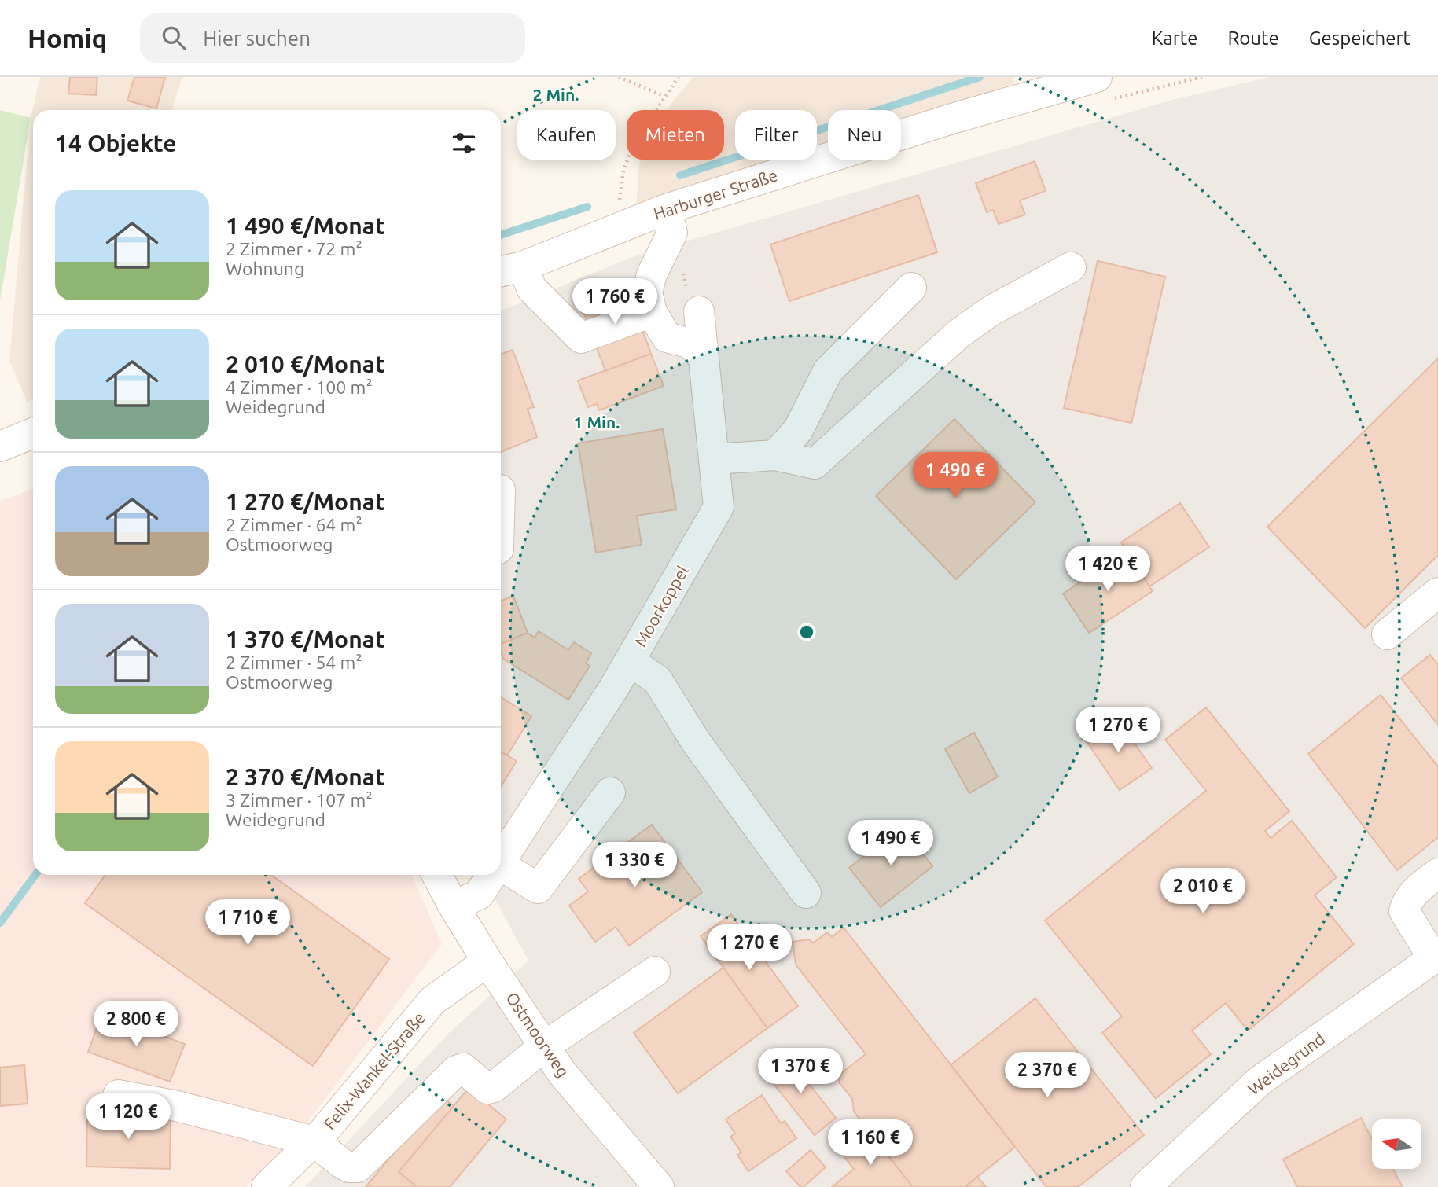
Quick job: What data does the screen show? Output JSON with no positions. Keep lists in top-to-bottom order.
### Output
{
  "streets": {
    "street": [
      "Harburger Straße",
      "Moorkoppel",
      "Ostmoorweg",
      "Weidegrund",
      "Felix-Wankel-Straße"
    ]
  },
  "crossings": [
    ["Moorkoppel", "Ostmoorweg"],
    ["Ostmoorweg", "Felix-Wankel-Straße"]
  ],
  "north": "left",
  "page": {
    "header": "Homiq",
    "search": "Hier suchen",
    "nav": ["Karte", "Route", "Gespeichert"],
    "chip": [
      "Kaufen",
      "Mieten",
      "Filter",
      "Neu"
    ],
    "heading": "14 Objekte",
    "list": [
      {
        "name": "1 490 €/Monat",
        "note": "2 Zimmer · 72 m² · Wohnung"
      },
      {
        "name": "2 010 €/Monat",
        "note": "4 Zimmer · 100 m² · Weidegrund"
      },
      {
        "name": "1 270 €/Monat",
        "note": "2 Zimmer · 64 m² · Ostmoorweg"
      },
      {
        "name": "1 370 €/Monat",
        "note": "2 Zimmer · 54 m² · Ostmoorweg"
      },
      {
        "name": "2 370 €/Monat",
        "note": "3 Zimmer · 107 m² · Weidegrund"
      }
    ],
    "price": [
      "1 760 €",
      "1 490 €",
      "1 420 €",
      "1 270 €",
      "1 490 €",
      "1 330 €",
      "2 010 €",
      "1 710 €",
      "1 270 €",
      "2 800 €",
      "1 370 €",
      "2 370 €",
      "1 120 €",
      "1 160 €"
    ]
  },
  "rings": ["2 Min.", "1 Min."]
}
